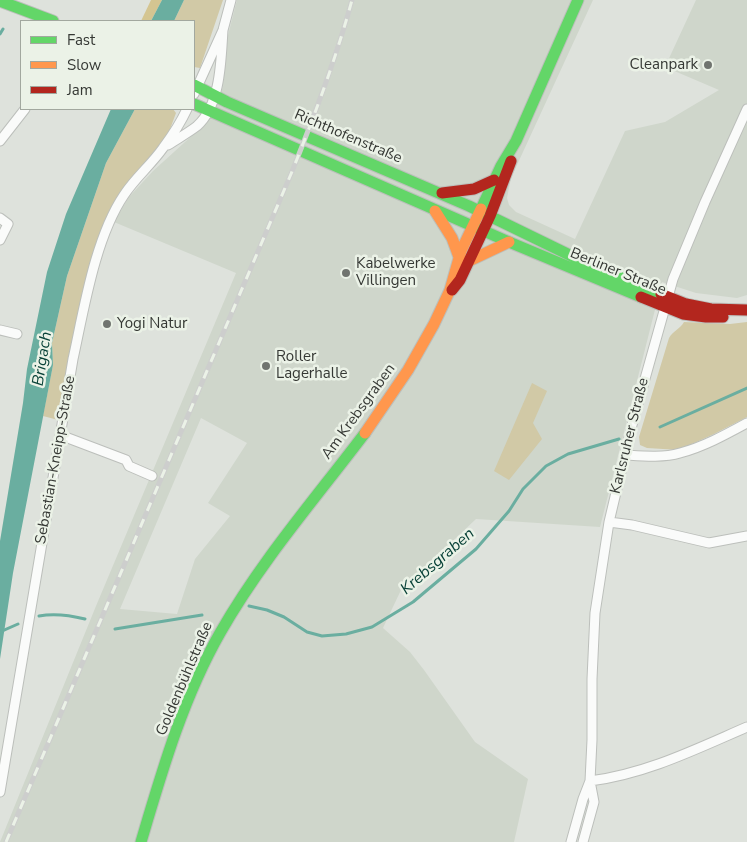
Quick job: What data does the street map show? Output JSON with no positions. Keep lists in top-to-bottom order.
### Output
{
  "streets": {
    "street": [
      "Richthofenstraße",
      "Berliner Straße",
      "Am Krebsgraben",
      "Karlsruher Straße",
      "Sebastian-Kneipp-Straße",
      "Goldenbühlstraße"
    ]
  },
  "crossings": [
    ["Richthofenstraße", "Berliner Straße"],
    ["Richthofenstraße", "Am Krebsgraben"],
    ["Richthofenstraße", "Sebastian-Kneipp-Straße"],
    ["Berliner Straße", "Am Krebsgraben"],
    ["Berliner Straße", "Karlsruher Straße"],
    ["Am Krebsgraben", "Goldenbühlstraße"]
  ],
  "water": ["Brigach", "Krebsgraben"],
  "places": [
    "Cleanpark",
    "Kabelwerke Villingen",
    "Yogi Natur",
    "Roller Lagerhalle"
  ],
  "legend": ["Fast", "Slow", "Jam"]
}
